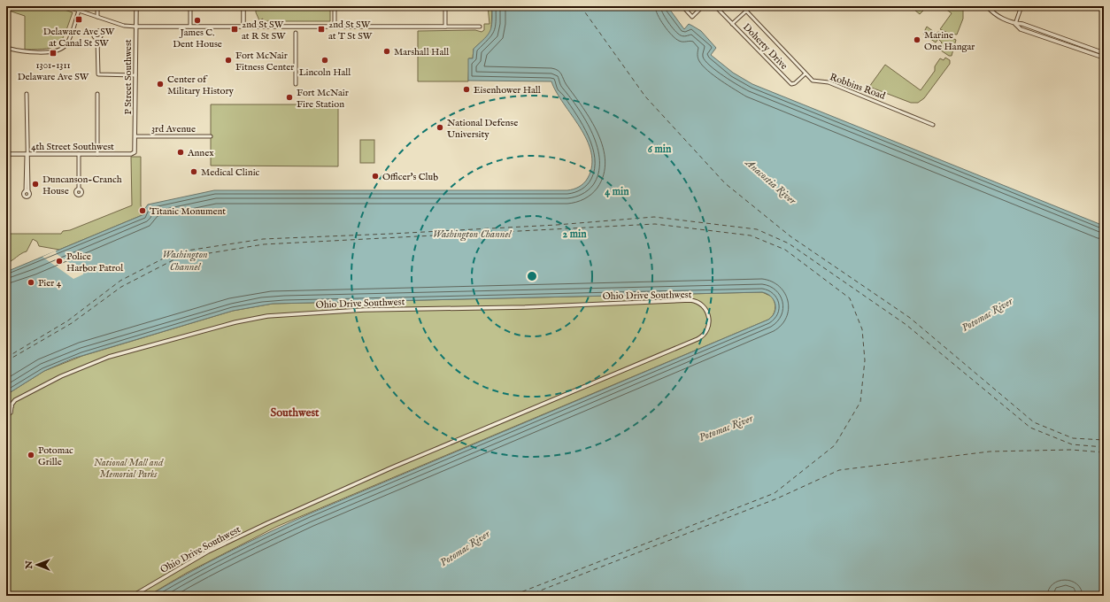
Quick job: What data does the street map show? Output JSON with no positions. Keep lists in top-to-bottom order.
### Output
{
  "streets": {
    "street": [
      "Doherty Drive",
      "P Street Southwest",
      "Robbins Road",
      "3rd Avenue",
      "4th Street Southwest",
      "Ohio Drive Southwest"
    ]
  },
  "crossings": [
    ["Doherty Drive", "Robbins Road"],
    ["P Street Southwest", "3rd Avenue"],
    ["P Street Southwest", "4th Street Southwest"]
  ],
  "districts": ["Southwest"],
  "water": ["Anacostia River", "Washington Channel", "Potomac River"],
  "parks": ["National Mall and Memorial Parks"],
  "places": {
    "transit": [
      "Delaware Ave SW at Canal St SW",
      "2nd St SW at R St SW",
      "2nd St SW at T St SW",
      "1301-1311 Delaware Ave SW"
    ],
    "other": [
      "James C. Dent House",
      "Marine One Hangar",
      "Marshall Hall",
      "Fort McNair Fitness Center",
      "Lincoln Hall",
      "Center of Military History",
      "Eisenhower Hall",
      "Fort McNair Fire Station",
      "National Defense University",
      "Annex",
      "Medical Clinic",
      "Officer's Club",
      "Duncanson-Cranch House",
      "Titanic Monument",
      "Police Harbor Patrol",
      "Pier 4",
      "Potomac Grille"
    ]
  },
  "north": "left",
  "rings": ["6 min", "4 min", "2 min"]
}
